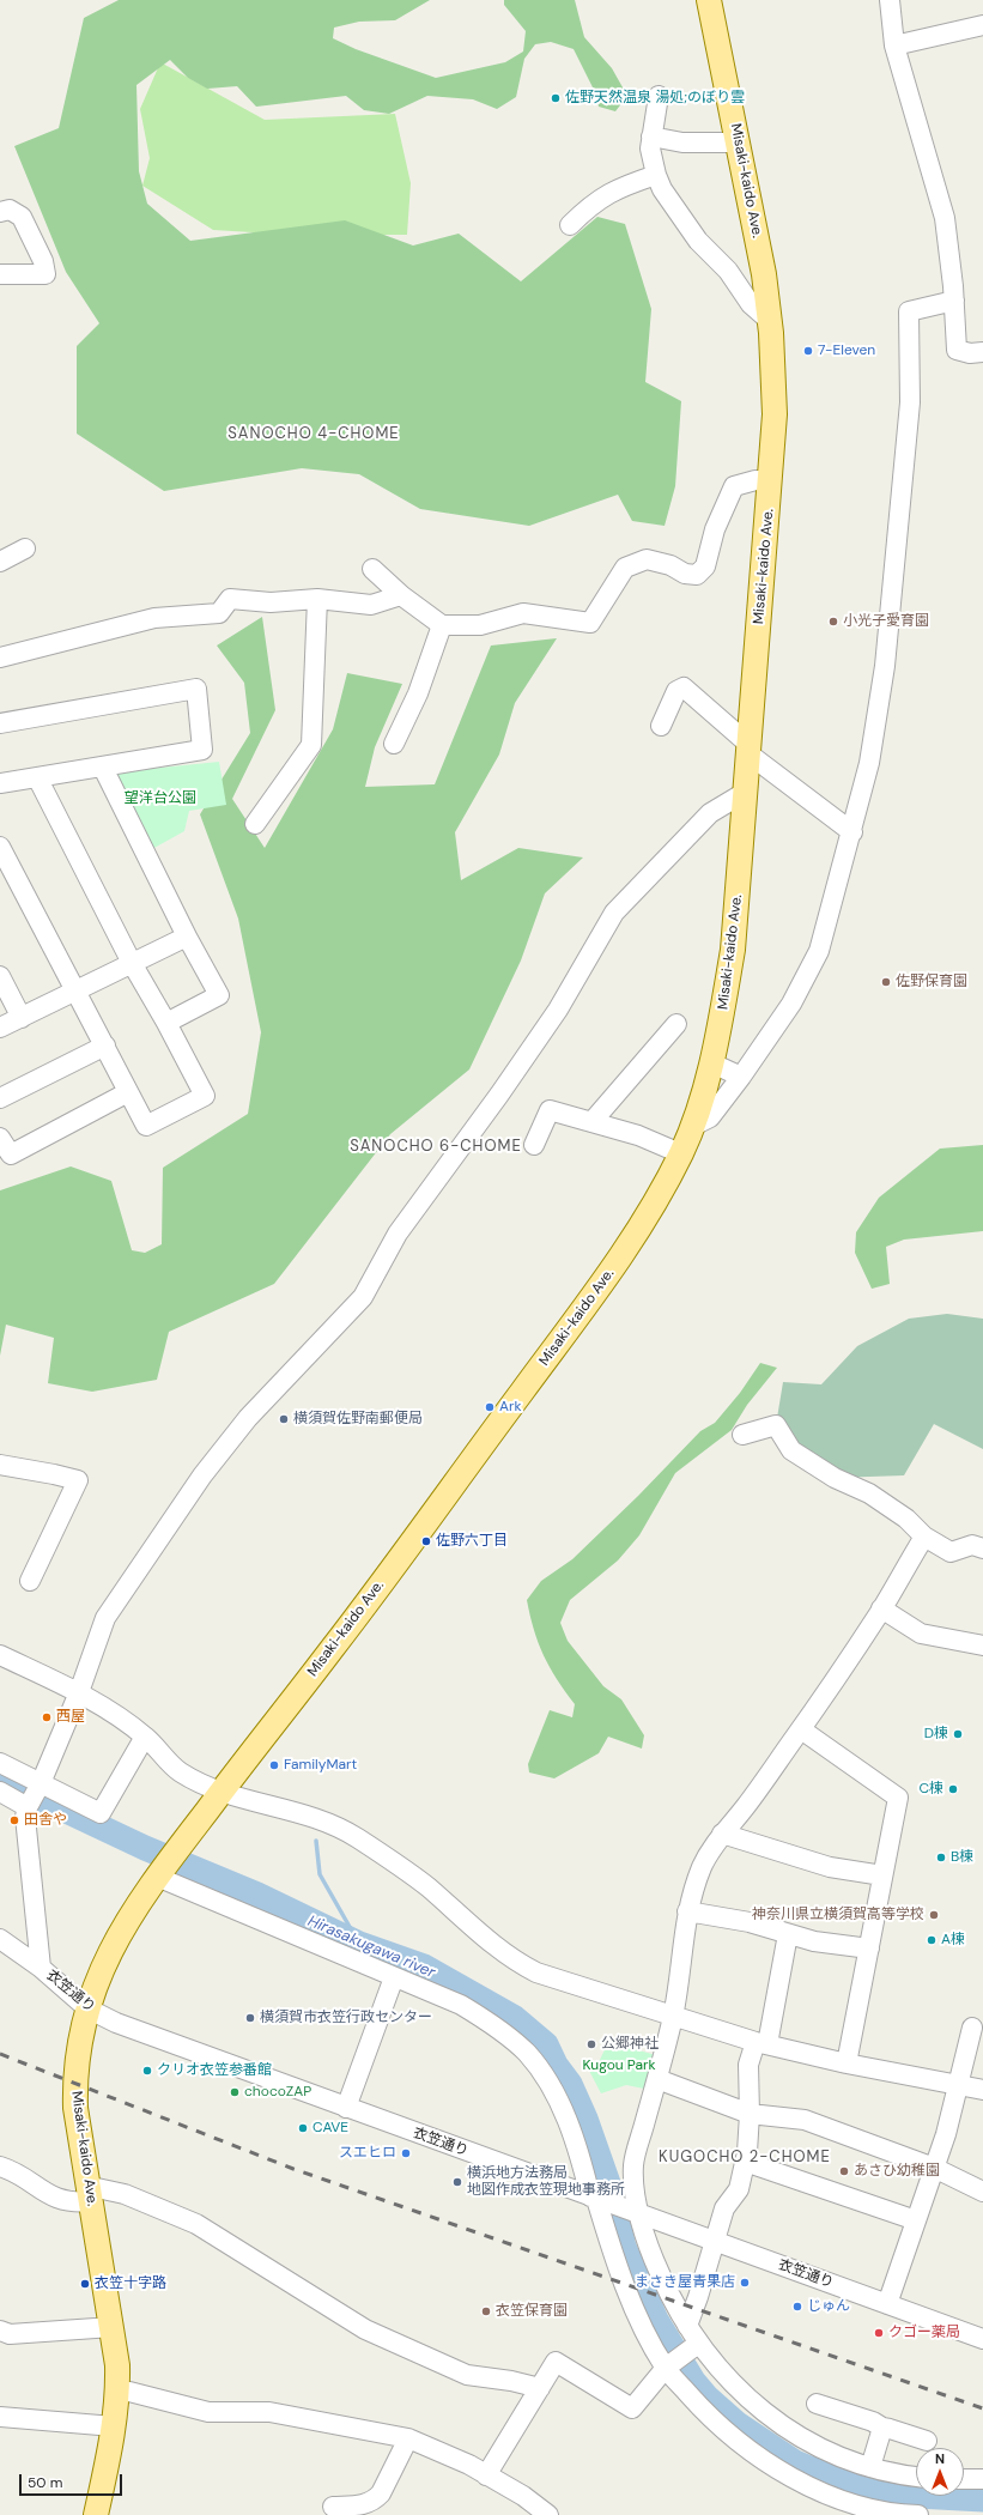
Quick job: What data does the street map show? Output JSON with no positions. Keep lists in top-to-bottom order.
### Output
{
  "streets": {
    "main road": ["Misaki-kaido Ave."],
    "street": ["衣笠通り"]
  },
  "crossings": [
    ["Misaki-kaido Ave.", "衣笠通り"]
  ],
  "districts": ["SANOCHO 4-CHOME", "SANOCHO 6-CHOME", "KUGOCHO 2-CHOME"],
  "water": ["Hirasakugawa river"],
  "parks": ["望洋台公園", "Kugou Park"],
  "places": [
    "佐野天然温泉 湯処;のぼり雲",
    "7-Eleven",
    "小光子愛育園",
    "佐野保育園",
    "Ark",
    "横須賀佐野南郵便局",
    "佐野六丁目",
    "西屋",
    "D棟",
    "FamilyMart",
    "C棟",
    "田舎や",
    "B棟",
    "神奈川県立横須賀高等学校",
    "A棟",
    "横須賀市衣笠行政センター",
    "公郷神社",
    "クリオ衣笠参番館",
    "chocoZAP",
    "CAVE",
    "スエヒロ",
    "あさひ幼稚園",
    "横浜地方法務局 地図作成衣笠現地事務所",
    "まさき屋青果店",
    "衣笠十字路",
    "じゅん",
    "衣笠保育園",
    "クゴー薬局"
  ],
  "scale_bar": "50 m",
  "north": "top"
}
